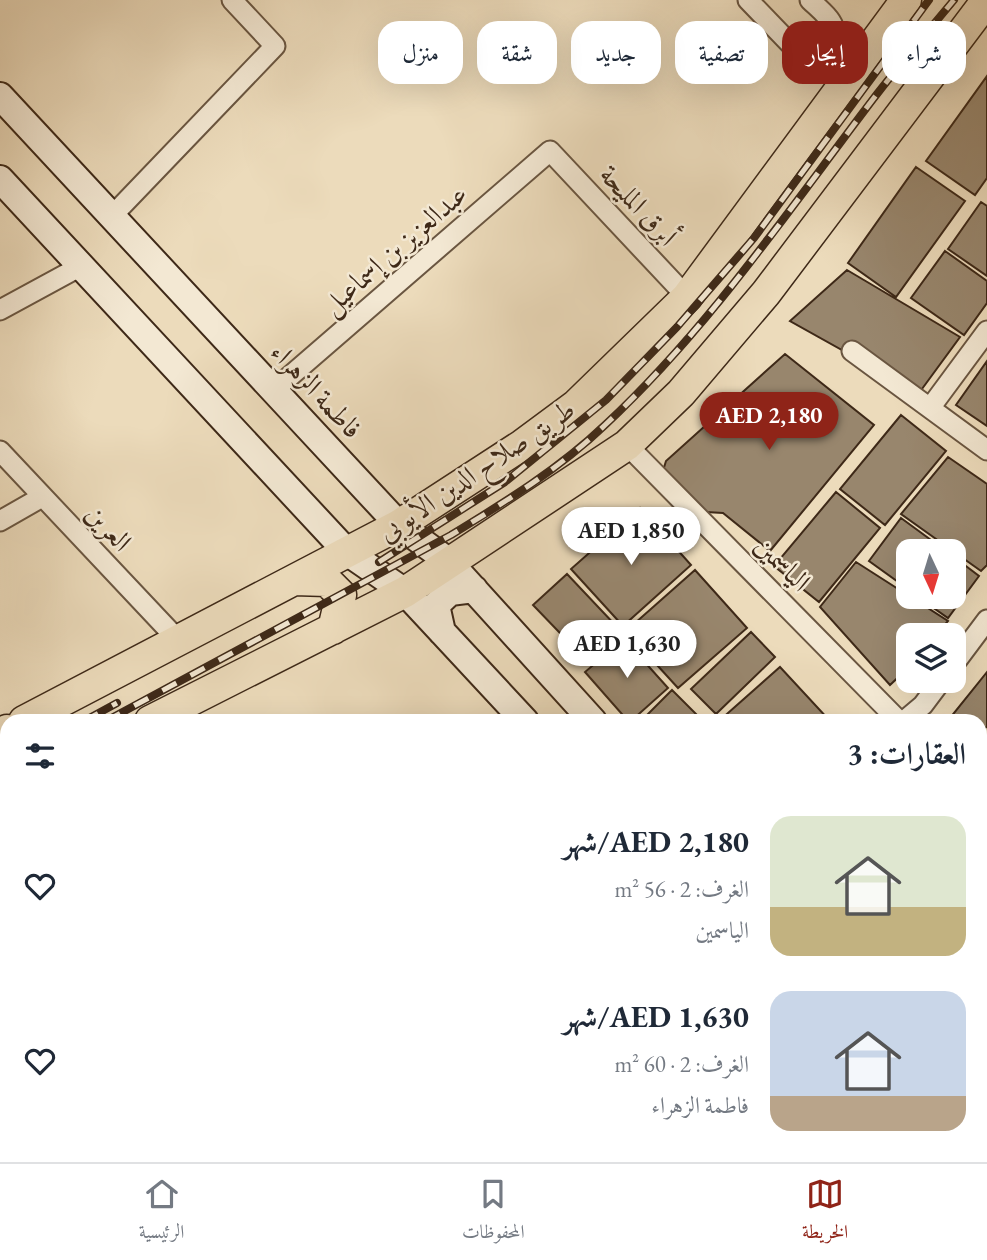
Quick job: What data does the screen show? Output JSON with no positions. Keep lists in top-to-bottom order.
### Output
{
  "streets": {
    "main road": ["فاطمة الزهراء", "طريق صلاح الدين الأيوبي"],
    "street": [
      "أبرق المليحة",
      "عبدالعزيز بن إسماعيل",
      "العرين",
      "الياسمين"
    ]
  },
  "crossings": [
    ["أبرق المليحة", "عبدالعزيز بن إسماعيل"],
    ["أبرق المليحة", "طريق صلاح الدين الأيوبي"],
    ["عبدالعزيز بن إسماعيل", "فاطمة الزهراء"],
    ["فاطمة الزهراء", "طريق صلاح الدين الأيوبي"],
    ["طريق صلاح الدين الأيوبي", "العرين"]
  ],
  "north": "bottom",
  "page": {
    "chip": [
      "شراء",
      "إيجار",
      "تصفية",
      "جديد",
      "شقة",
      "منزل"
    ],
    "price": ["AED 2,180", "AED 1,850", "AED 1,630"],
    "heading": "العقارات: 3",
    "list": [
      {
        "name": "AED 2,180/شهر",
        "note": "الغرف: 2 · 56 m² · الياسمين"
      },
      {
        "name": "AED 1,630/شهر",
        "note": "الغرف: 2 · 60 m² · فاطمة الزهراء"
      }
    ],
    "tabs": ["الخريطة", "المحفوظات", "الرئيسية"]
  }
}
